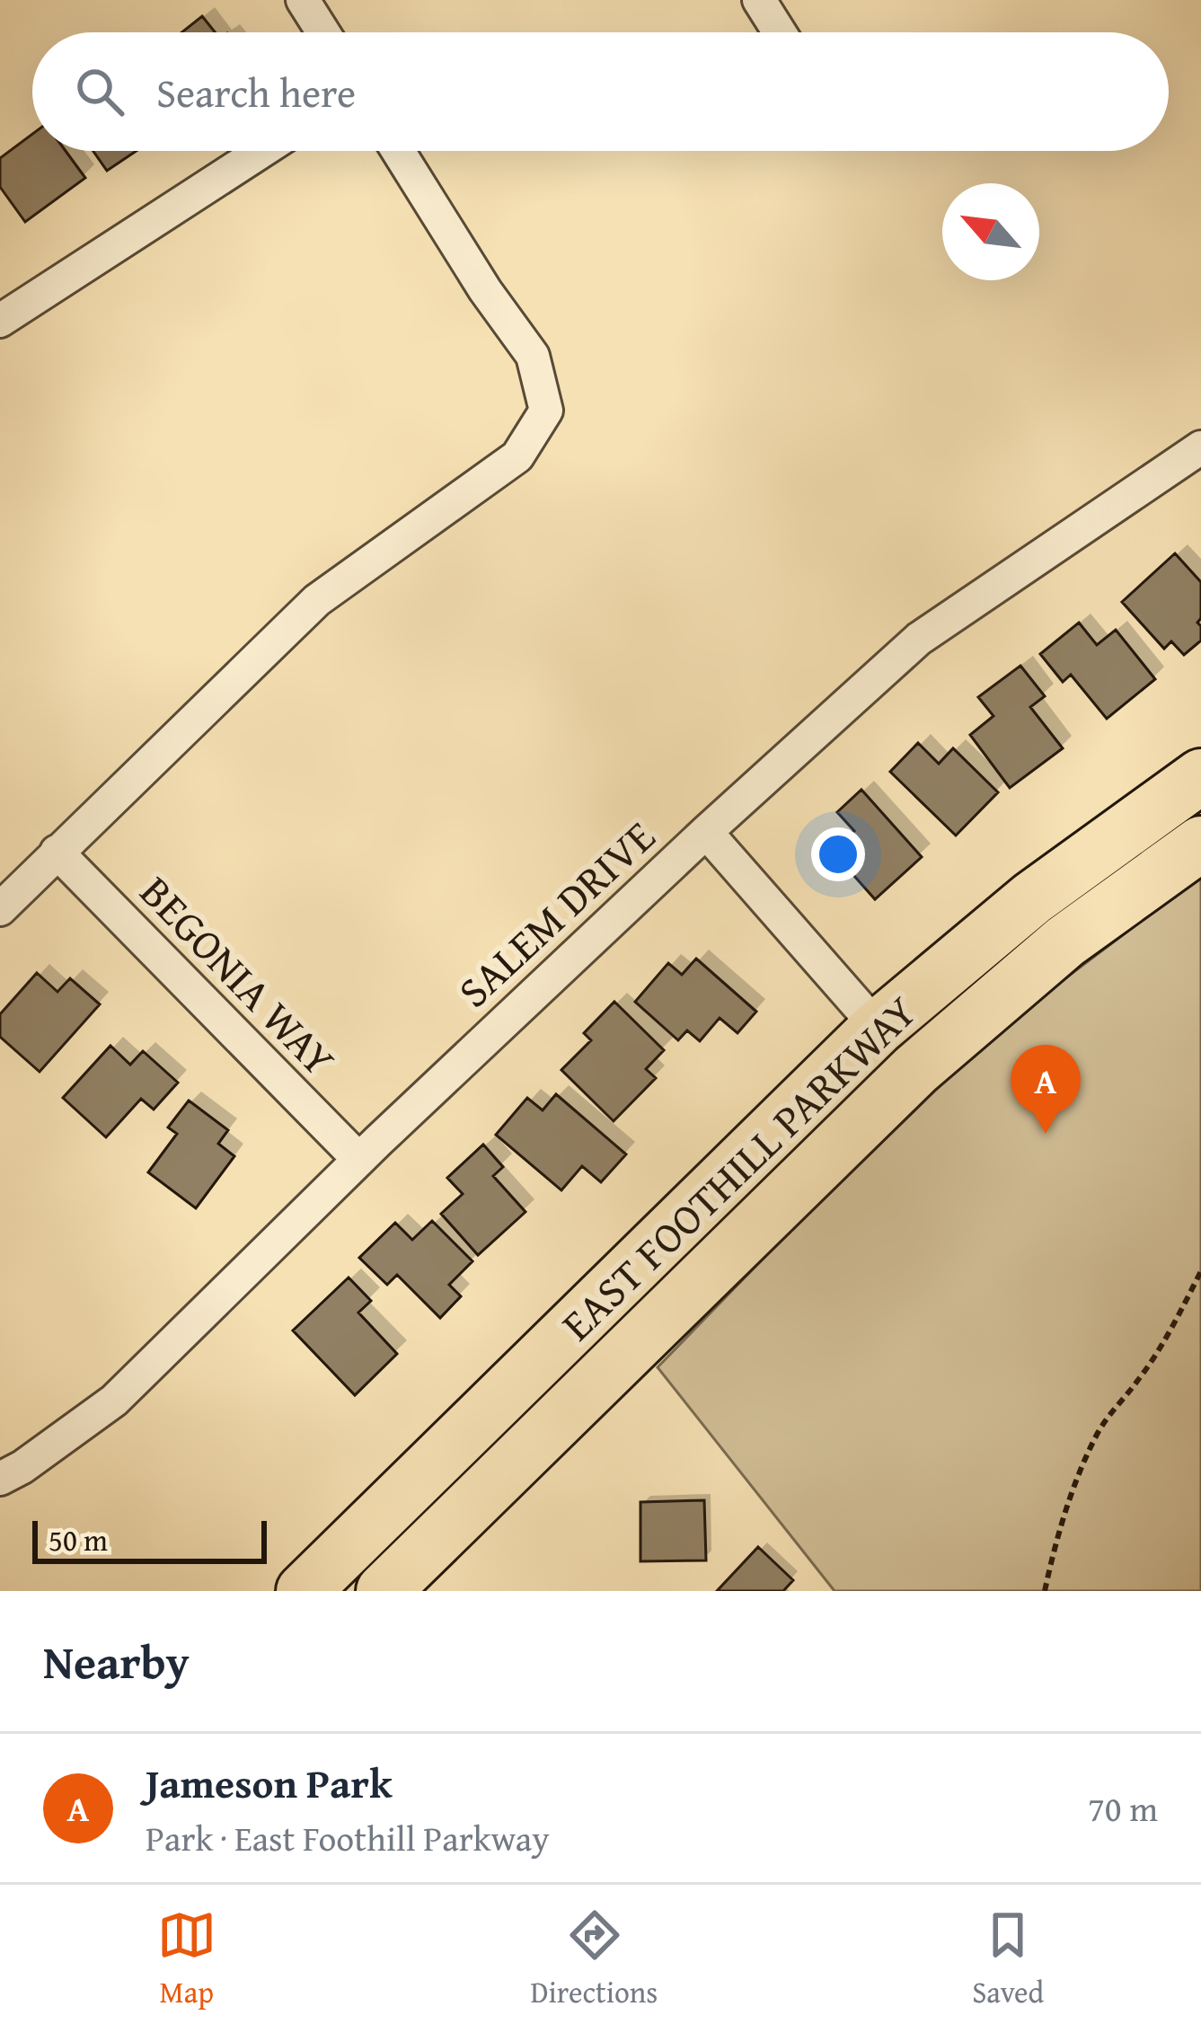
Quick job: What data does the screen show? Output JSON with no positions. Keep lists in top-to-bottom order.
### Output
{
  "streets": {
    "main road": ["EAST FOOTHILL PARKWAY"],
    "street": ["SALEM DRIVE", "BEGONIA WAY"]
  },
  "crossings": [
    ["SALEM DRIVE", "BEGONIA WAY"]
  ],
  "scale_bar": "50 m",
  "north": "top left",
  "page": {
    "search": "Search here",
    "pins": "A",
    "scale": "50 m",
    "heading": "Nearby",
    "list": [
      {
        "mark": "A",
        "name": "Jameson Park",
        "note": "Park · East Foothill Parkway",
        "value": "70 m"
      }
    ],
    "nav": ["Map", "Directions", "Saved"]
  }
}
